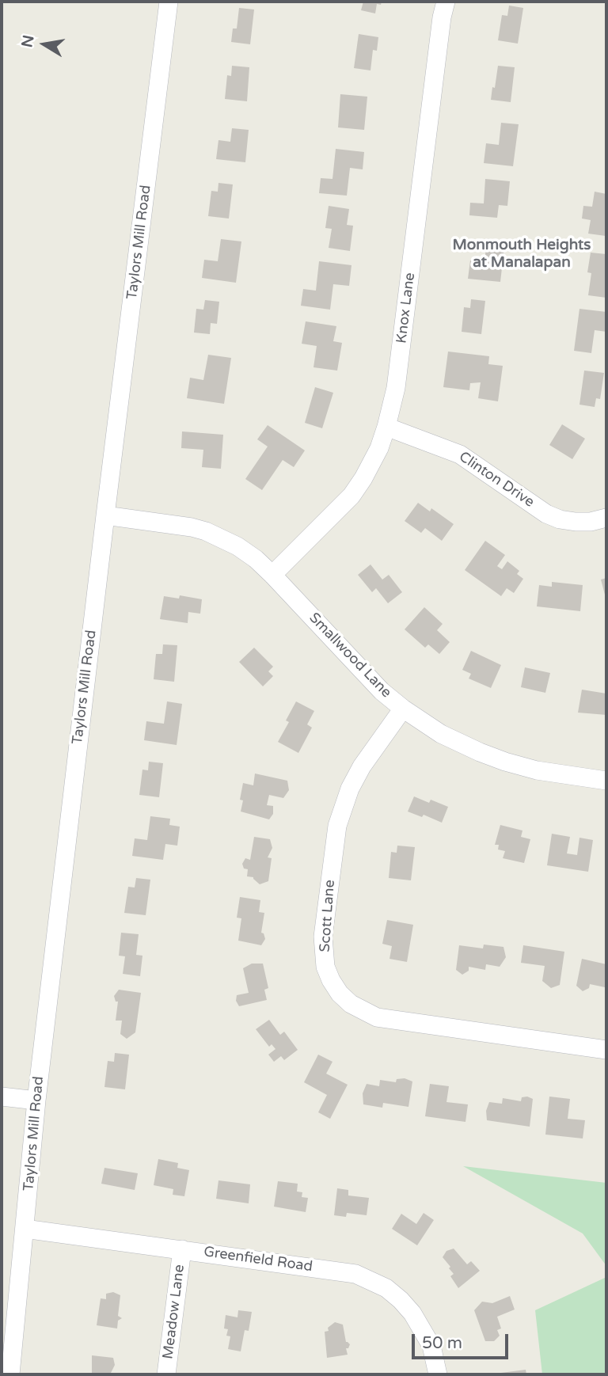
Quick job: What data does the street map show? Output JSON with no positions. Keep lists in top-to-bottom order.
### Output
{
  "streets": {
    "street": [
      "Taylors Mill Road",
      "Knox Lane",
      "Clinton Drive",
      "Smallwood Lane",
      "Scott Lane",
      "Greenfield Road",
      "Meadow Lane"
    ]
  },
  "crossings": [
    ["Taylors Mill Road", "Smallwood Lane"],
    ["Taylors Mill Road", "Greenfield Road"],
    ["Knox Lane", "Clinton Drive"],
    ["Knox Lane", "Smallwood Lane"],
    ["Smallwood Lane", "Scott Lane"],
    ["Greenfield Road", "Meadow Lane"]
  ],
  "districts": ["Monmouth Heights at Manalapan"],
  "scale_bar": "50 m",
  "north": "left"
}
